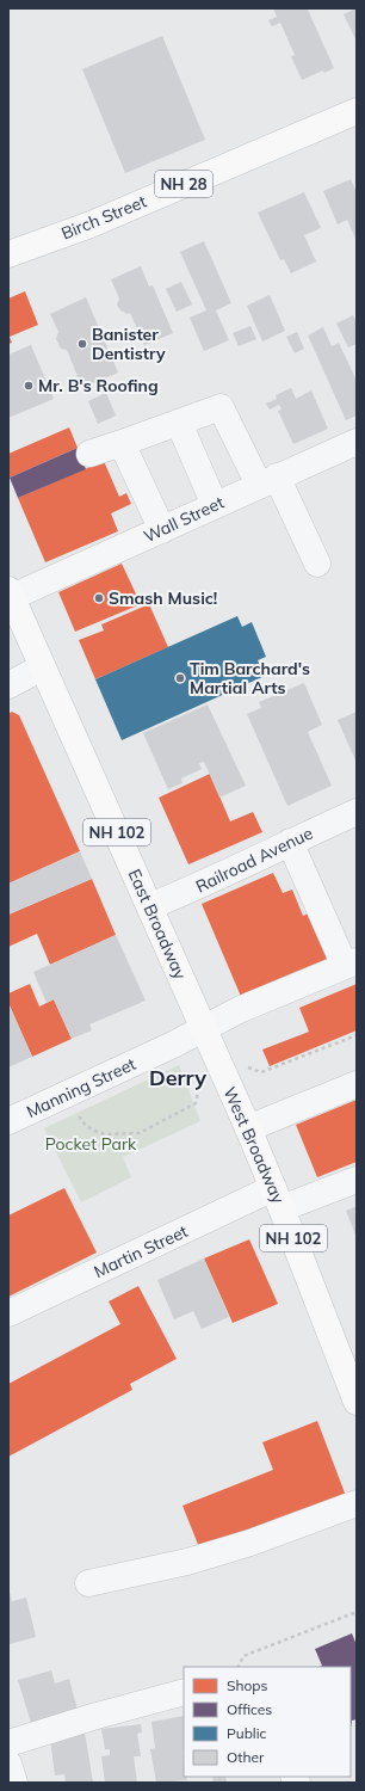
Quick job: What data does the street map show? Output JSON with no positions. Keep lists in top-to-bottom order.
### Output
{
  "streets": {
    "main road": [
      "NH 28",
      "Birch Street",
      "NH 102",
      "East Broadway",
      "West Broadway"
    ],
    "street": [
      "Wall Street",
      "Railroad Avenue",
      "Manning Street",
      "Martin Street"
    ]
  },
  "crossings": [
    ["Wall Street", "East Broadway"],
    ["Railroad Avenue", "East Broadway"],
    ["East Broadway", "Manning Street"],
    ["East Broadway", "West Broadway"],
    ["West Broadway", "Martin Street"]
  ],
  "districts": ["Derry"],
  "parks": ["Pocket Park"],
  "places": [
    "Banister Dentistry",
    "Mr. B's Roofing",
    "Smash Music!",
    "Tim Barchard's Martial Arts"
  ],
  "legend": [
    "Shops",
    "Offices",
    "Public",
    "Other"
  ]
}
